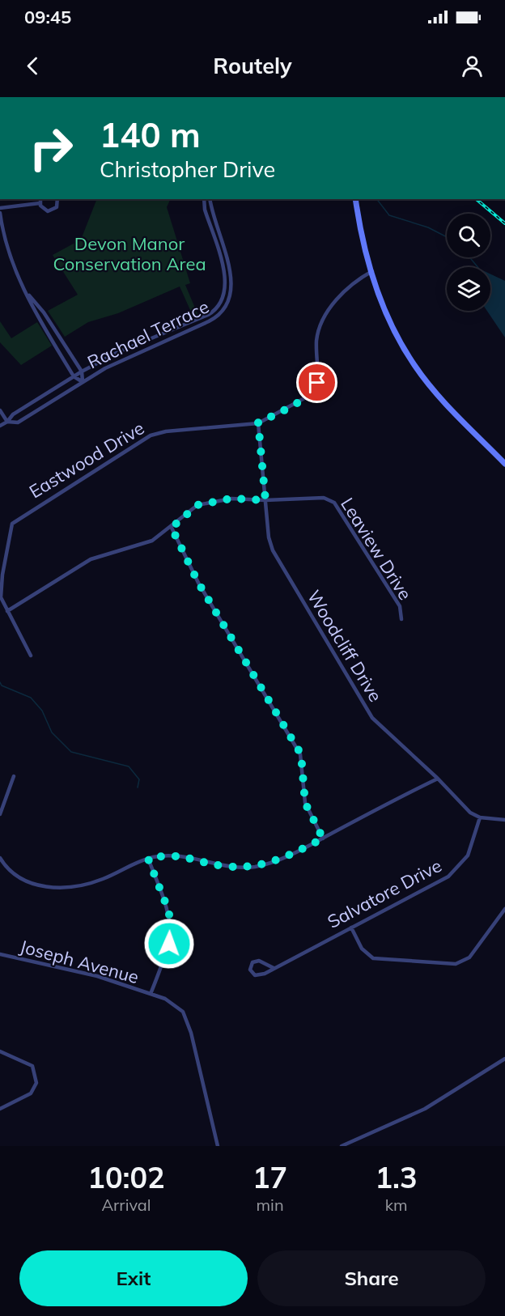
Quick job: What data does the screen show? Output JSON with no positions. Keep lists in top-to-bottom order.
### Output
{
  "streets": {
    "street": [
      "Rachael Terrace",
      "Eastwood Drive",
      "Leaview Drive",
      "Woodcliff Drive",
      "Salvatore Drive",
      "Joseph Avenue"
    ]
  },
  "crossings": [
    ["Eastwood Drive", "Woodcliff Drive"],
    ["Leaview Drive", "Woodcliff Drive"],
    ["Woodcliff Drive", "Salvatore Drive"]
  ],
  "parks": ["Devon Manor Conservation Area"],
  "page": {
    "status": "09:45",
    "header": "Routely",
    "turn": ["140 m", "Christopher Drive"],
    "eta": [
      "10:02",
      "Arrival",
      "17",
      "min",
      "1.3",
      "km"
    ],
    "buttons": ["Exit", "Share"]
  }
}
